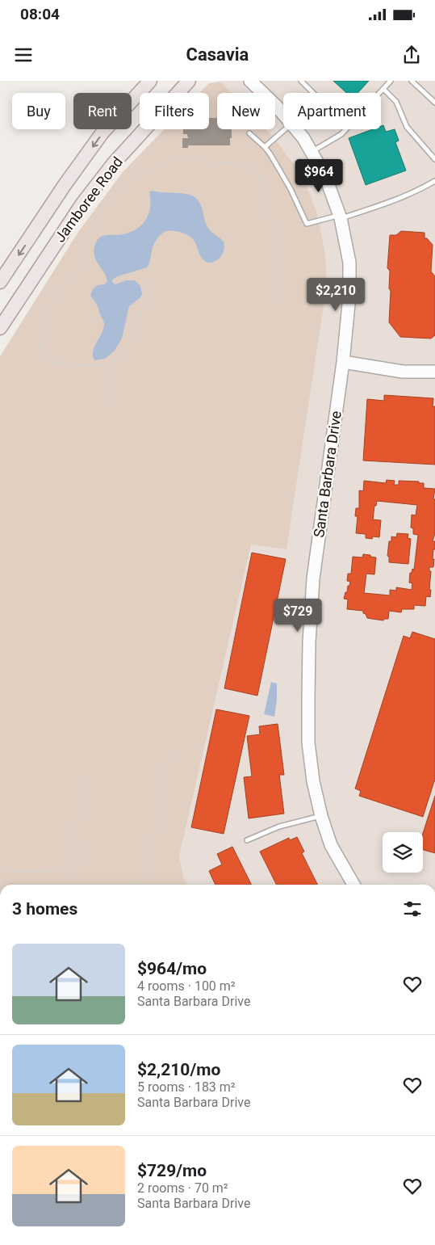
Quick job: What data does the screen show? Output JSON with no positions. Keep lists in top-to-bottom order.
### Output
{
  "streets": {
    "main road": ["Jamboree Road", "Santa Barbara Drive"]
  },
  "page": {
    "status": "08:04",
    "header": "Casavia",
    "chip": [
      "Buy",
      "Rent",
      "Filters",
      "New",
      "Apartment"
    ],
    "price": ["$964", "$2,210", "$729"],
    "heading": "3 homes",
    "list": [
      {
        "name": "$964/mo",
        "note": "4 rooms · 100 m² · Santa Barbara Drive"
      },
      {
        "name": "$2,210/mo",
        "note": "5 rooms · 183 m² · Santa Barbara Drive"
      },
      {
        "name": "$729/mo",
        "note": "2 rooms · 70 m² · Santa Barbara Drive"
      }
    ]
  }
}
